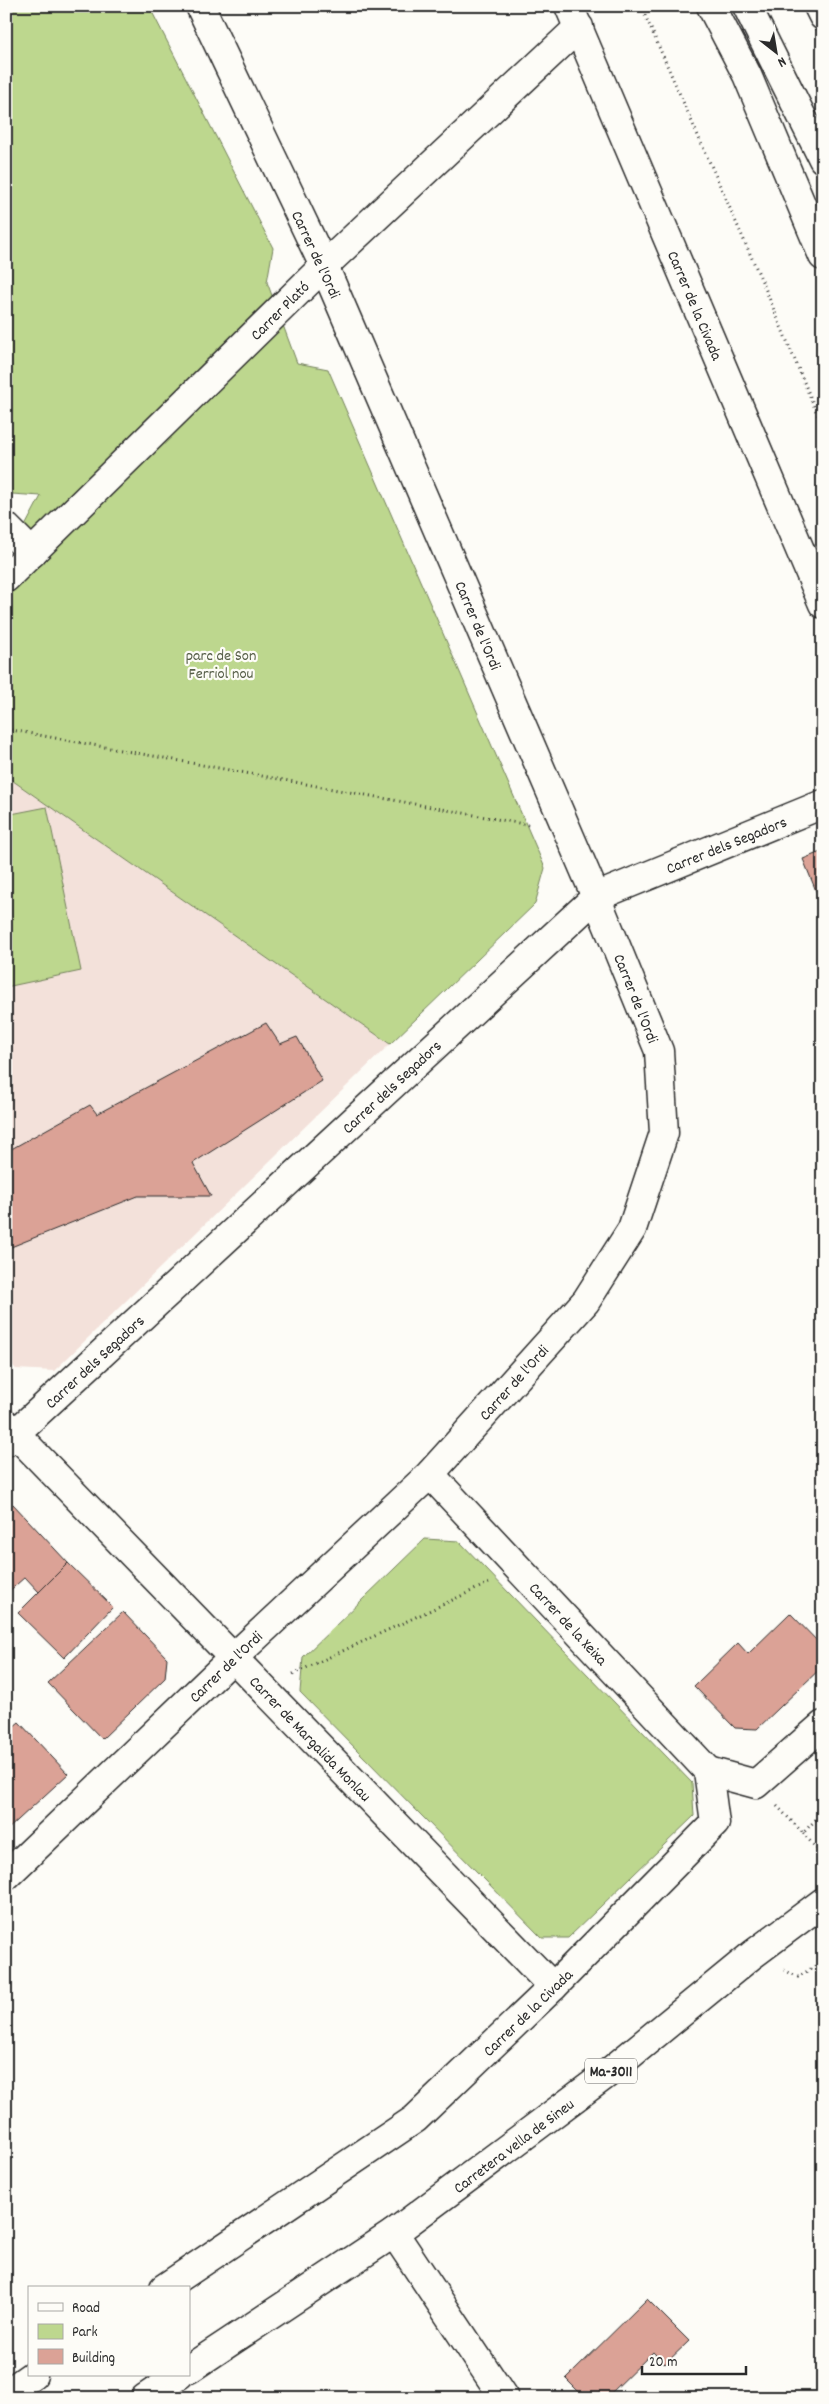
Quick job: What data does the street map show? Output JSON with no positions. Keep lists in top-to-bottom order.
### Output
{
  "streets": {
    "main road": [
      "Carrer de l'Ordi",
      "Carrer de la Civada",
      "Carrer Plató",
      "Carrer dels Segadors",
      "Carrer de la Xeixa",
      "Carrer de Margalida Monlau",
      "Ma-3011",
      "Carretera vella de Sineu"
    ]
  },
  "crossings": [
    ["Carrer de l'Ordi", "Carrer Plató"],
    ["Carrer de l'Ordi", "Carrer dels Segadors"],
    ["Carrer de l'Ordi", "Carrer de la Xeixa"],
    ["Carrer de l'Ordi", "Carrer de Margalida Monlau"],
    ["Carrer de la Civada", "Carrer Plató"],
    ["Carrer de la Civada", "Carrer de la Xeixa"],
    ["Carrer de la Civada", "Carrer de Margalida Monlau"],
    ["Carrer dels Segadors", "Carrer de Margalida Monlau"]
  ],
  "parks": ["parc de Son Ferriol nou"],
  "legend": ["Road", "Park", "Building"],
  "scale_bar": "20 m",
  "north": "bottom right"
}
